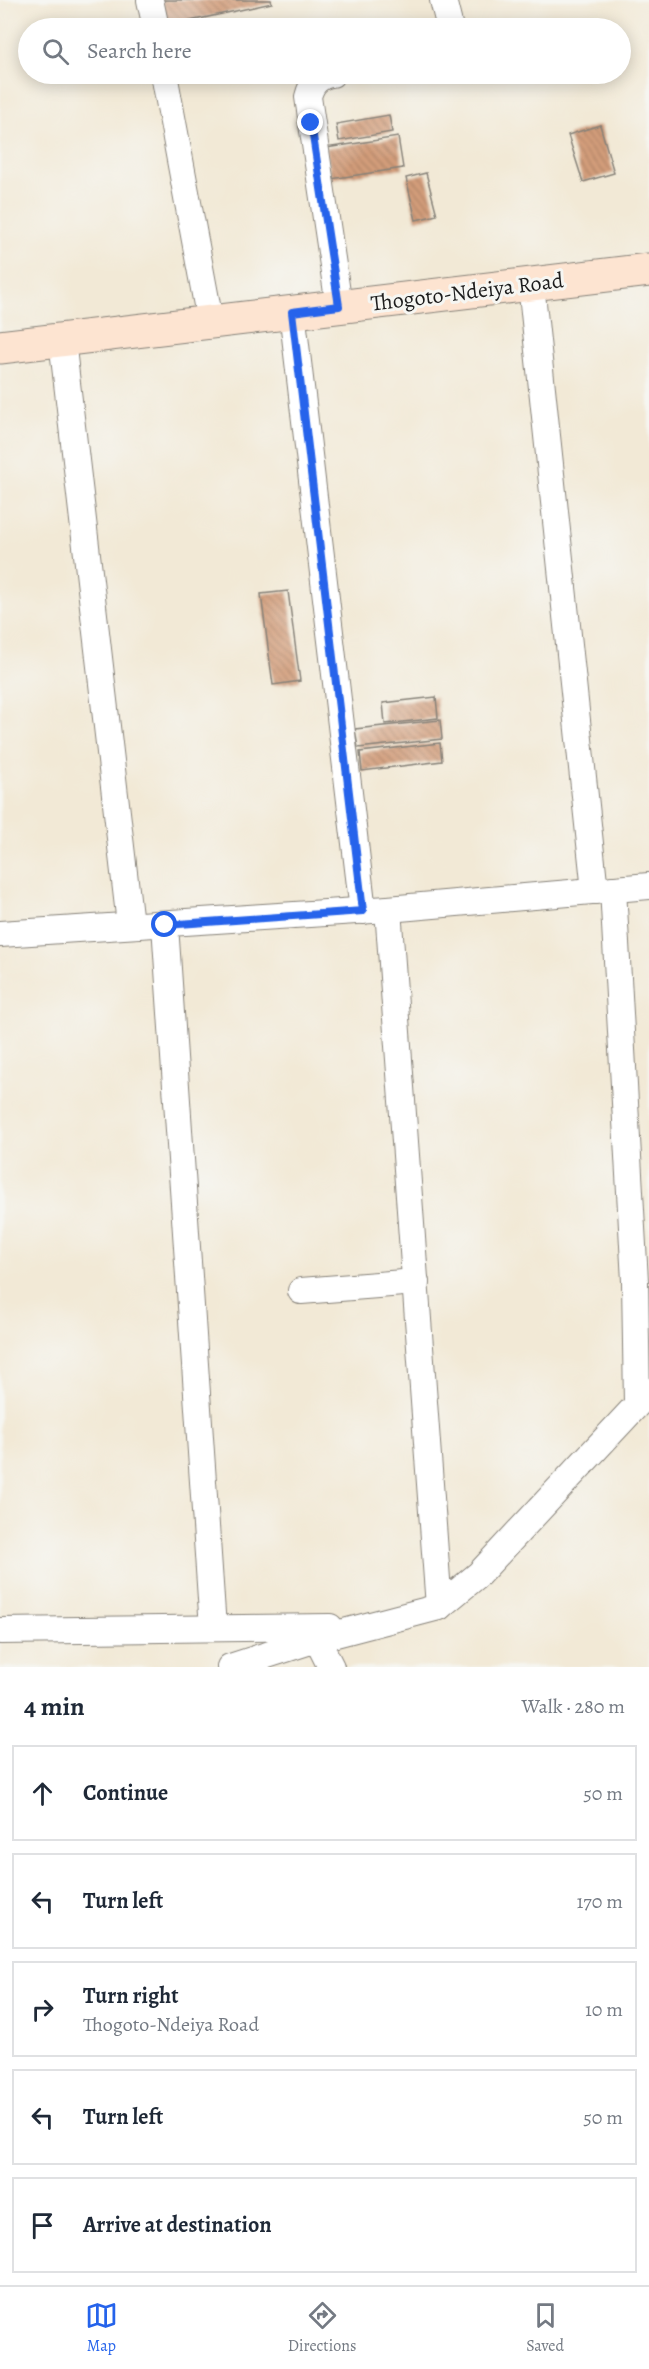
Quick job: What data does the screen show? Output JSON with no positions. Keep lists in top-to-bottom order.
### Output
{
  "streets": {
    "main road": ["Thogoto-Ndeiya Road"]
  },
  "page": {
    "search": "Search here",
    "heading": ["4 min", "Walk · 280 m"],
    "list": [
      ["Continue", "50 m"],
      ["Turn left", "170 m"],
      ["Turn right", "Thogoto-Ndeiya Road", "10 m"],
      ["Turn left", "50 m"],
      "Arrive at destination"
    ],
    "nav": ["Map", "Directions", "Saved"]
  }
}
